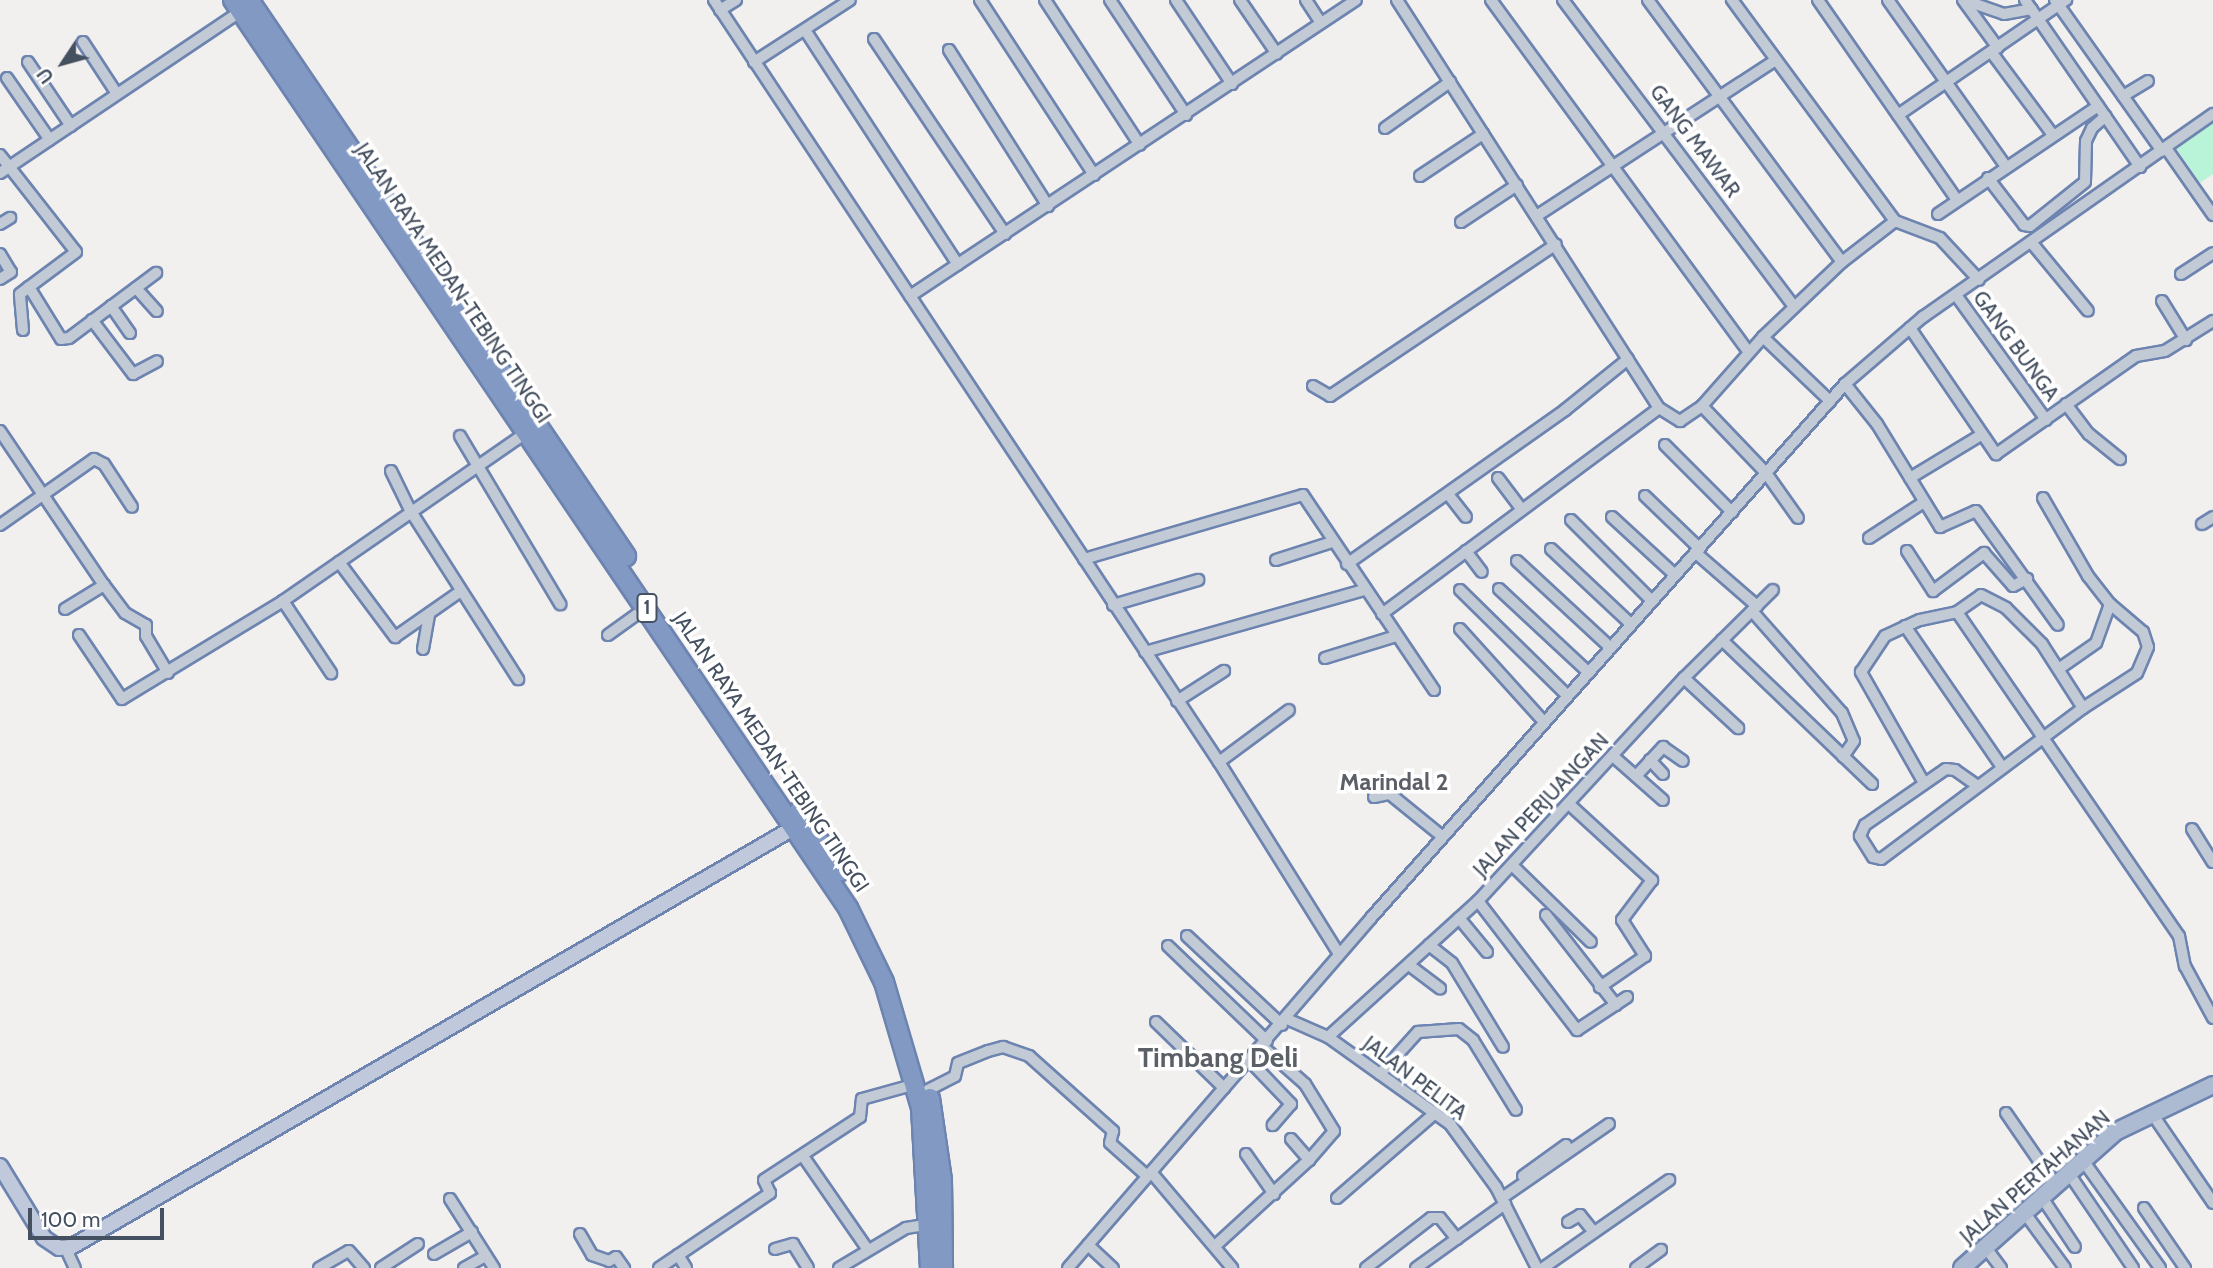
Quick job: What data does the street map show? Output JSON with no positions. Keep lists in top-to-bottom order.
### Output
{
  "streets": {
    "highway": ["JALAN RAYA MEDAN-TEBING TINGGI", "1"],
    "main road": ["JALAN PERTAHANAN"],
    "street": [
      "GANG MAWAR",
      "GANG BUNGA",
      "JALAN PERJUANGAN",
      "JALAN PELITA"
    ]
  },
  "crossings": [
    ["JALAN PERJUANGAN", "JALAN PELITA"]
  ],
  "districts": ["Marindal 2", "Timbang Deli"],
  "scale_bar": "100 m",
  "north": "bottom left"
}
